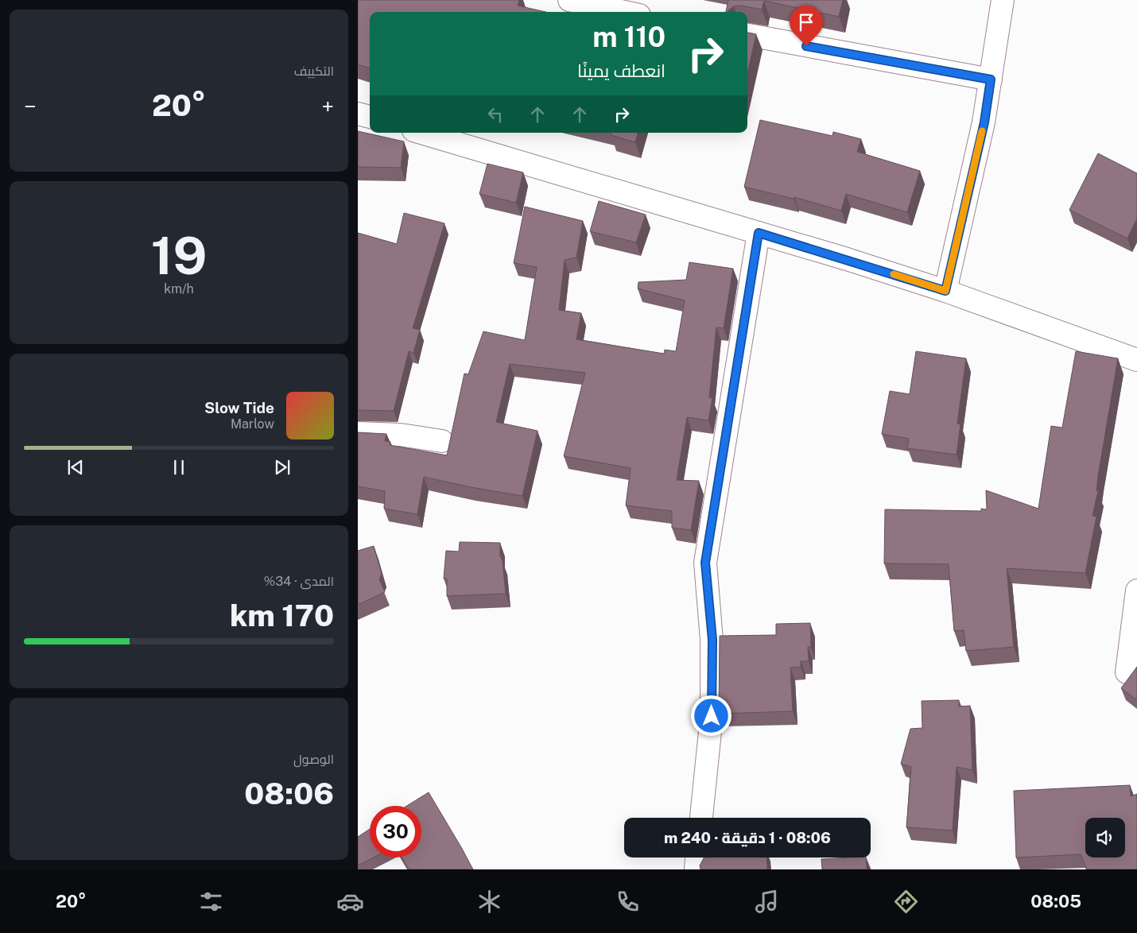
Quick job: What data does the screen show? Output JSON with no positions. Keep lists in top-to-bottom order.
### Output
{
  "page": {
    "tile": [
      "التكييف",
      ["19", "km/h"],
      ["المدى · 34%", "170 km"],
      ["الوصول", "08:06"]
    ],
    "turn": ["110 m", "انعطف يمينًا"],
    "heat": ["−", "20°", "+"],
    "song": ["Slow Tide", "Marlow"],
    "limit": "30",
    "trip": "08:06 · 1 دقيقة · 240 m",
    "tabs": ["08:05", "20°"]
  }
}
